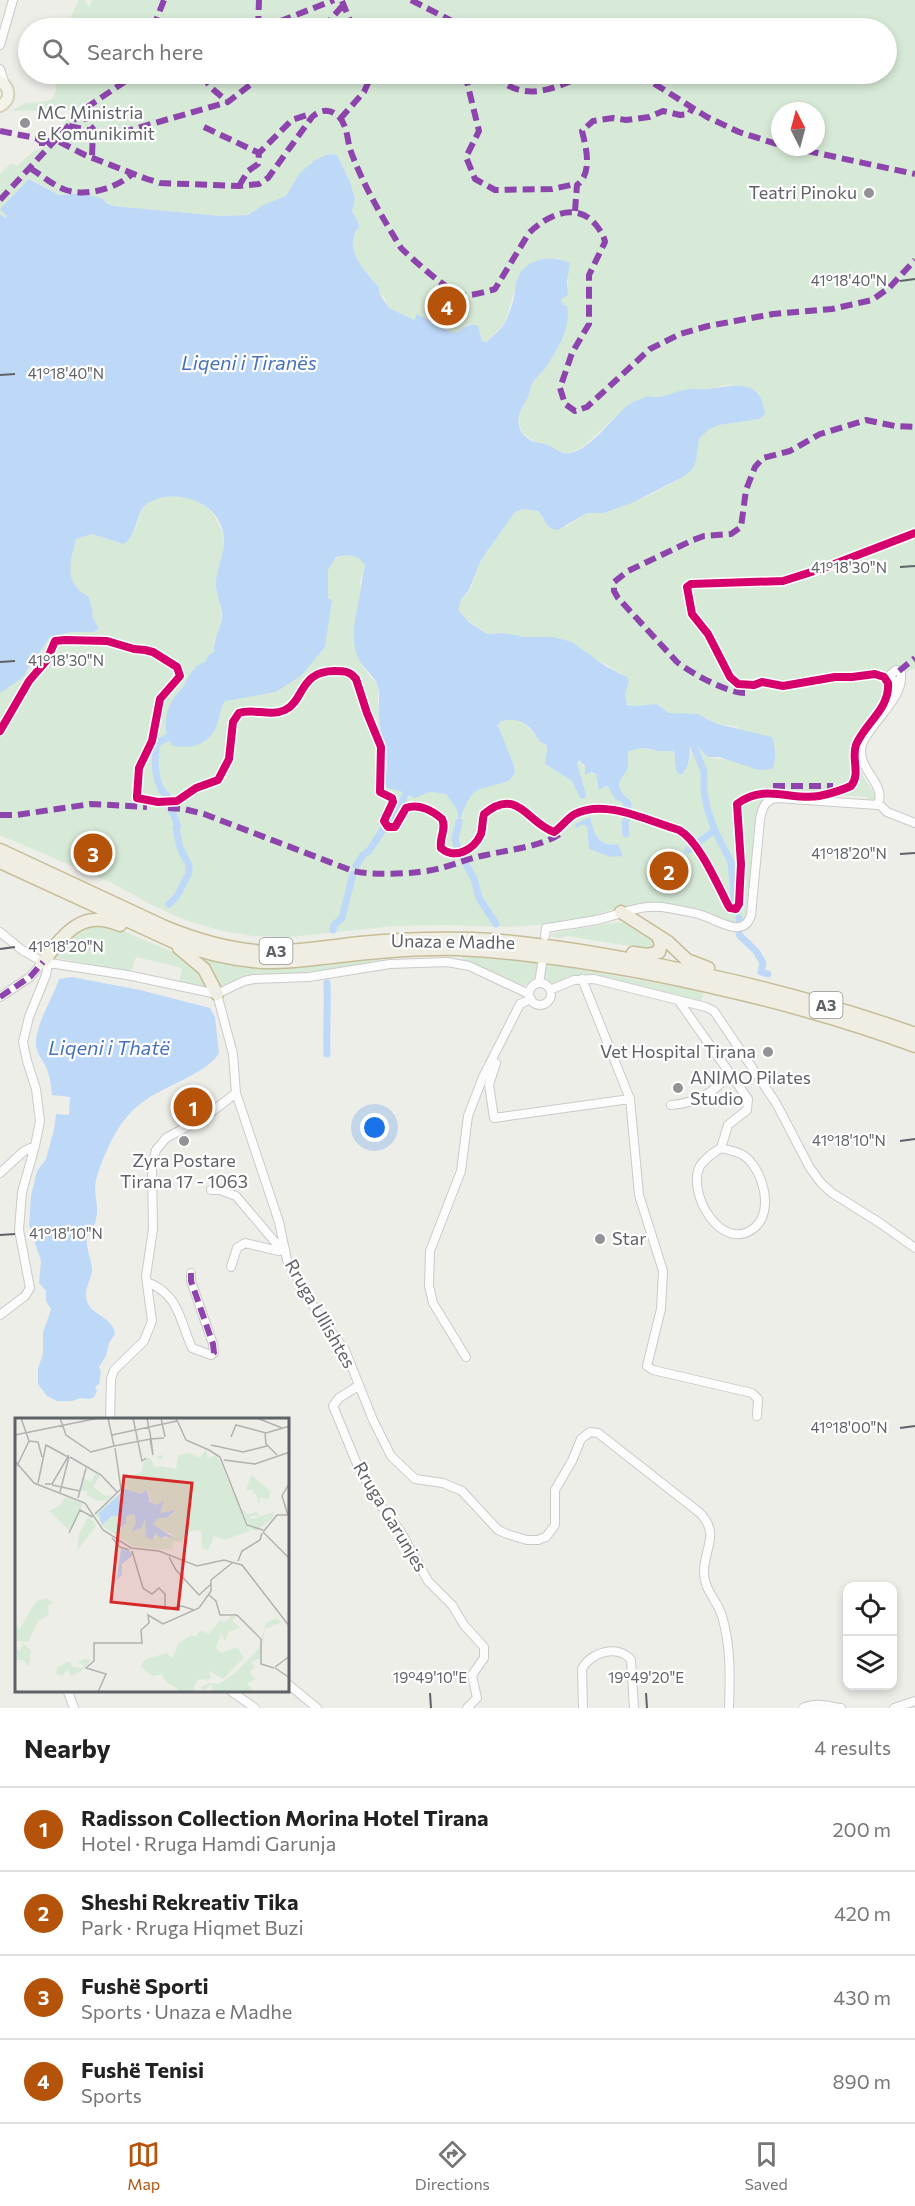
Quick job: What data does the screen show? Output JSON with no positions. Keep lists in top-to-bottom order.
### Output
{
  "streets": {
    "highway": ["Unaza e Madhe", "A3"],
    "street": ["Rruga Ullishtes", "Rruga Garunjes"]
  },
  "crossings": [
    ["Rruga Ullishtes", "Rruga Garunjes"]
  ],
  "water": ["Liqeni i Tiranës", "Liqeni i Thatë"],
  "places": [
    "MC Ministria e Komunikimit",
    "Teatri Pinoku",
    "Vet Hospital Tirana",
    "ANIMO Pilates Studio",
    "Zyra Postare Tirana 17 - 1063",
    "Star"
  ],
  "north": "top",
  "page": {
    "search": "Search here",
    "pins": [
      "4",
      "3",
      "2",
      "1"
    ],
    "heading": ["Nearby", "4 results"],
    "list": [
      {
        "mark": "1",
        "name": "Radisson Collection Morina Hotel Tirana",
        "note": "Hotel · Rruga Hamdi Garunja",
        "value": "200 m"
      },
      {
        "mark": "2",
        "name": "Sheshi Rekreativ Tika",
        "note": "Park · Rruga Hiqmet Buzi",
        "value": "420 m"
      },
      {
        "mark": "3",
        "name": "Fushë Sporti",
        "note": "Sports · Unaza e Madhe",
        "value": "430 m"
      },
      {
        "mark": "4",
        "name": "Fushë Tenisi",
        "note": "Sports",
        "value": "890 m"
      }
    ],
    "nav": ["Map", "Directions", "Saved"]
  },
  "coordinates": [
    "41°18'40\"N",
    "41°18'30\"N",
    "41°18'20\"N",
    "41°18'10\"N",
    "41°18'00\"N",
    "19°49'10\"E",
    "19°49'20\"E"
  ]
}
